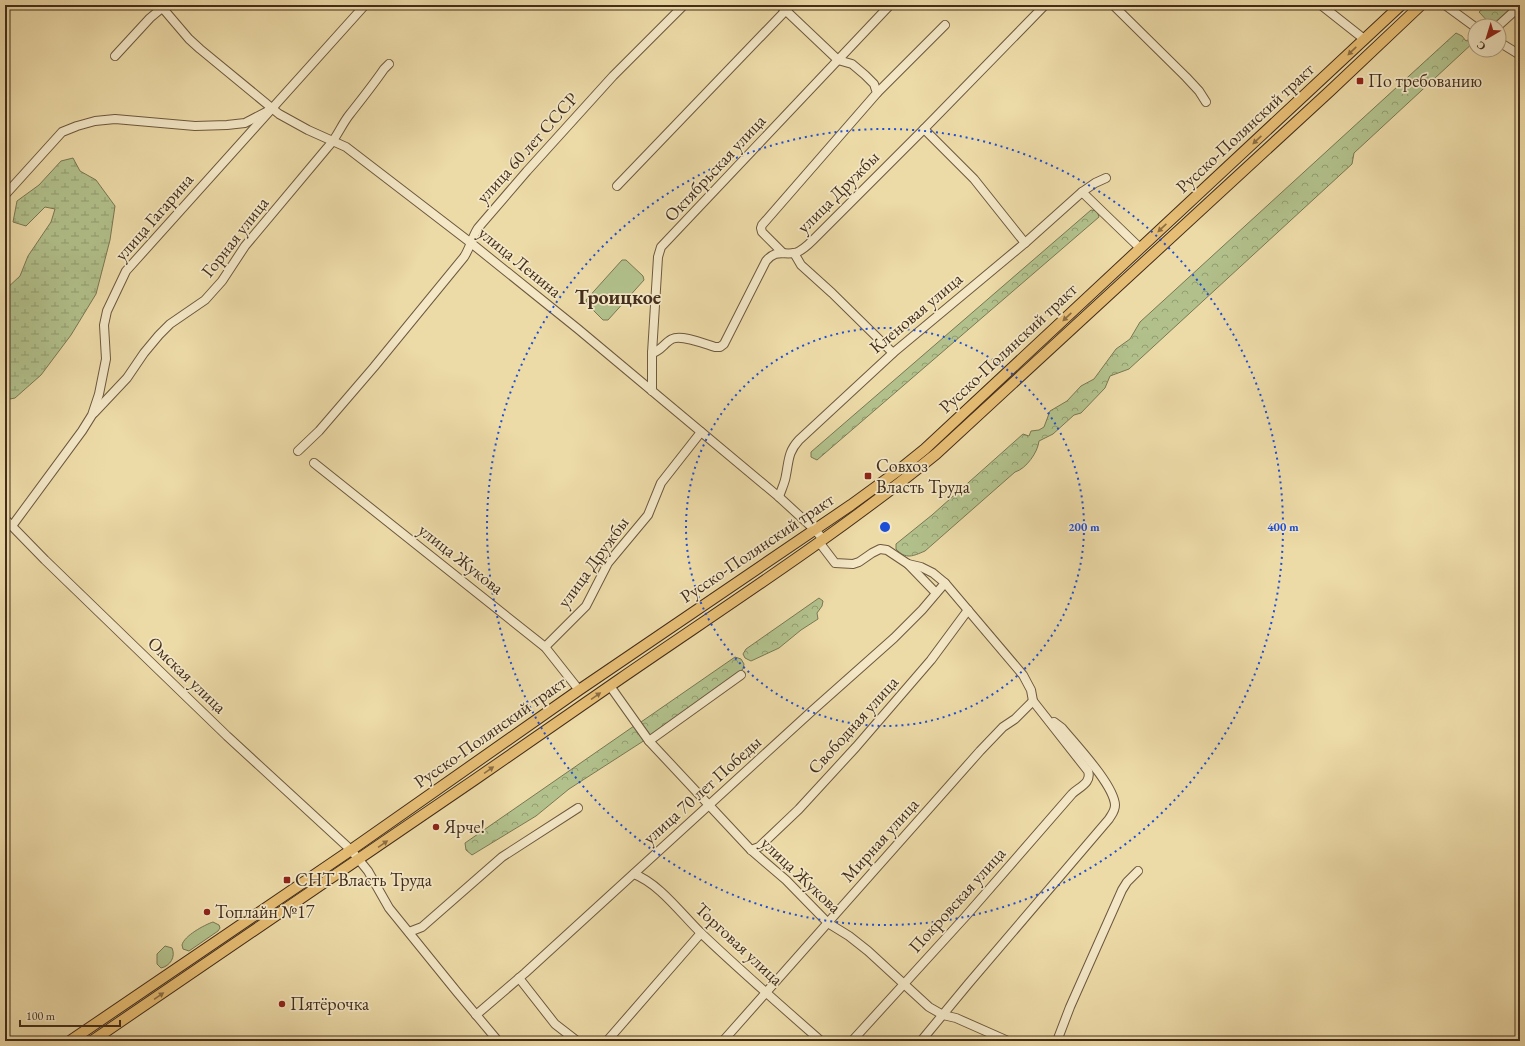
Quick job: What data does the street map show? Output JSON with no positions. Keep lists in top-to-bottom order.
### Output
{
  "streets": {
    "main road": ["Русско-Полянский тракт"],
    "street": [
      "улица 60 лет СССР",
      "Октябрьская улица",
      "улица Дружбы",
      "улица Гагарина",
      "Горная улица",
      "улица Ленина",
      "Кленовая улица",
      "улица Жукова",
      "Омская улица",
      "Свободная улица",
      "улица 70 лет Победы",
      "Мирная улица",
      "Покровская улица",
      "Торговая улица"
    ]
  },
  "crossings": [
    ["Русско-Полянский тракт", "улица Ленина"],
    ["Русско-Полянский тракт", "улица Жукова"],
    ["Русско-Полянский тракт", "Омская улица"],
    ["улица 60 лет СССР", "улица Ленина"],
    ["Октябрьская улица", "улица Дружбы"],
    ["Октябрьская улица", "улица Ленина"],
    ["улица Дружбы", "улица Ленина"],
    ["улица Дружбы", "улица Жукова"],
    ["улица Гагарина", "Горная улица"],
    ["улица Гагарина", "улица Ленина"],
    ["улица Гагарина", "Омская улица"],
    ["Горная улица", "улица Ленина"],
    ["улица Ленина", "Кленовая улица"],
    ["улица Жукова", "Свободная улица"],
    ["улица Жукова", "улица 70 лет Победы"],
    ["улица Жукова", "Мирная улица"],
    ["улица Жукова", "Покровская улица"],
    ["Омская улица", "улица 70 лет Победы"],
    ["улица 70 лет Победы", "Торговая улица"],
    ["Мирная улица", "Торговая улица"]
  ],
  "districts": ["Троицкое"],
  "places": {
    "transit": ["По требованию", "Совхоз Власть Труда", "СНТ Власть Труда"],
    "other": ["Ярче!", "Топлайн №17", "Пятёрочка"]
  },
  "scale_bar": "100 m",
  "north": "bottom left",
  "rings": ["200 m", "400 m"]
}
